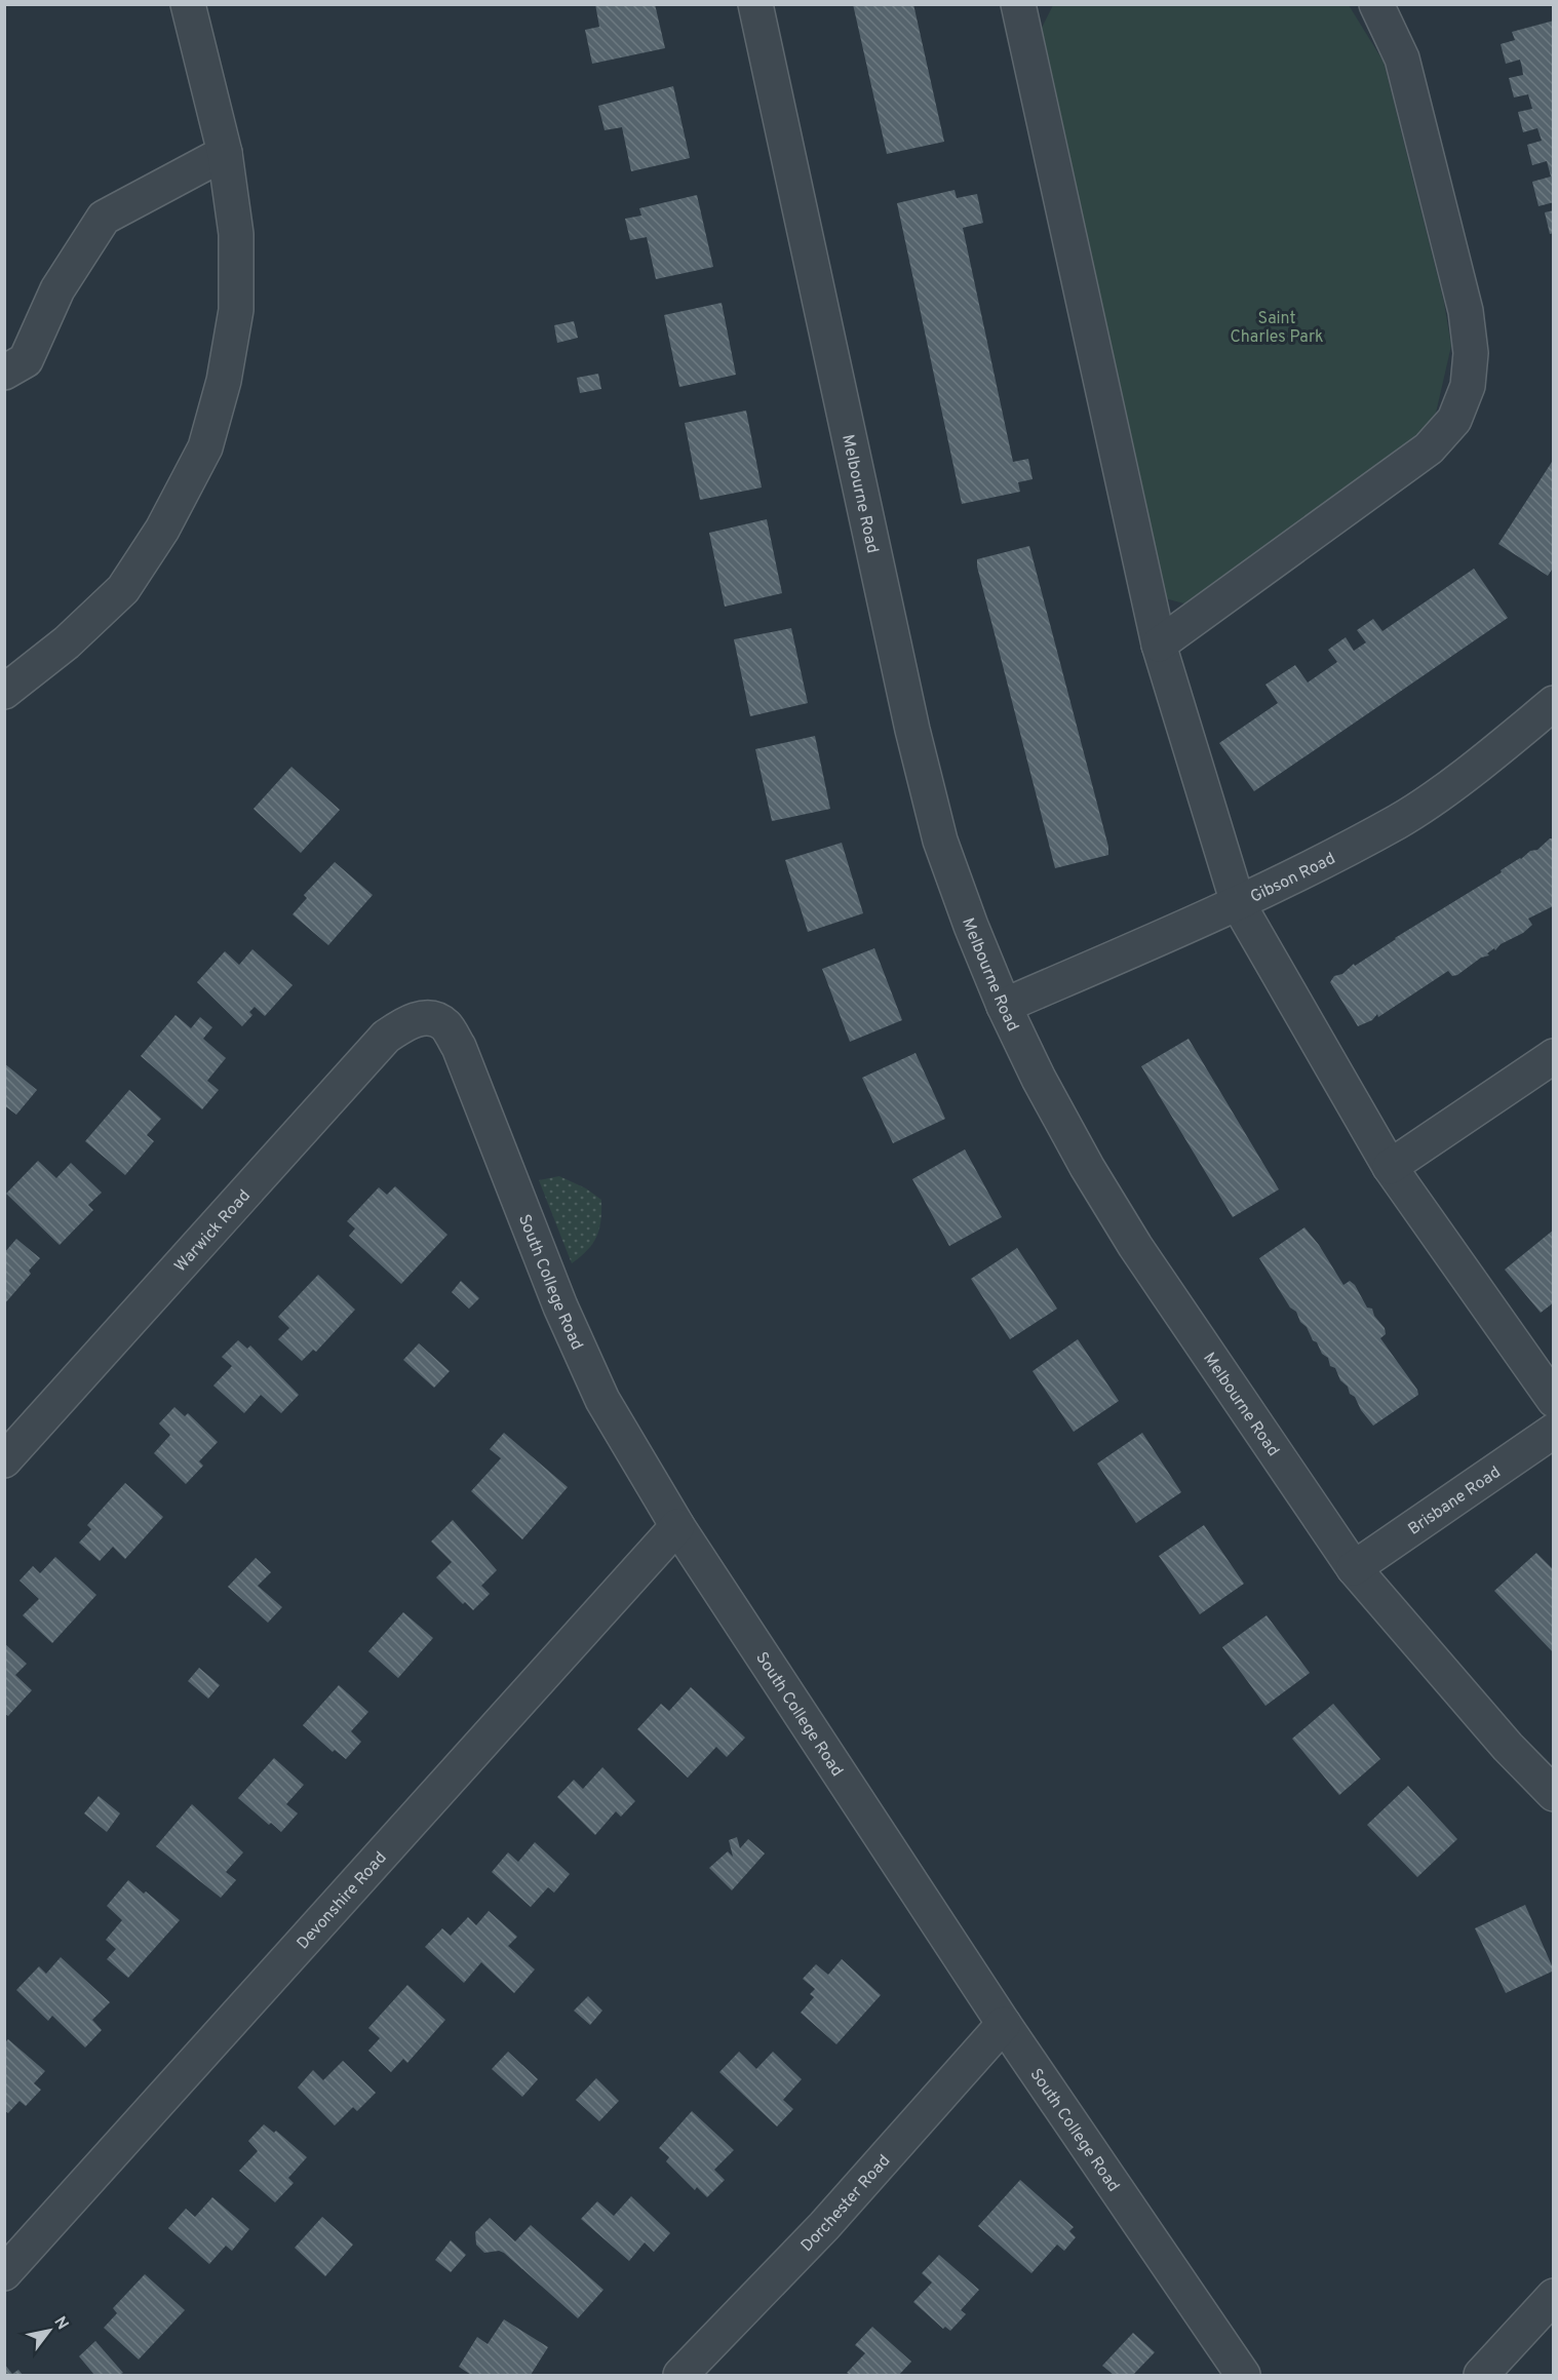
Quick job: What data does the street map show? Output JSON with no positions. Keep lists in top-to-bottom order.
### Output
{
  "streets": {
    "street": [
      "Melbourne Road",
      "Gibson Road",
      "Warwick Road",
      "South College Road",
      "Brisbane Road",
      "Devonshire Road",
      "Dorchester Road"
    ]
  },
  "crossings": [
    ["Melbourne Road", "Gibson Road"],
    ["Melbourne Road", "Brisbane Road"],
    ["Warwick Road", "South College Road"],
    ["South College Road", "Devonshire Road"],
    ["South College Road", "Dorchester Road"]
  ],
  "parks": ["Saint Charles Park"],
  "north": "top right"
}
